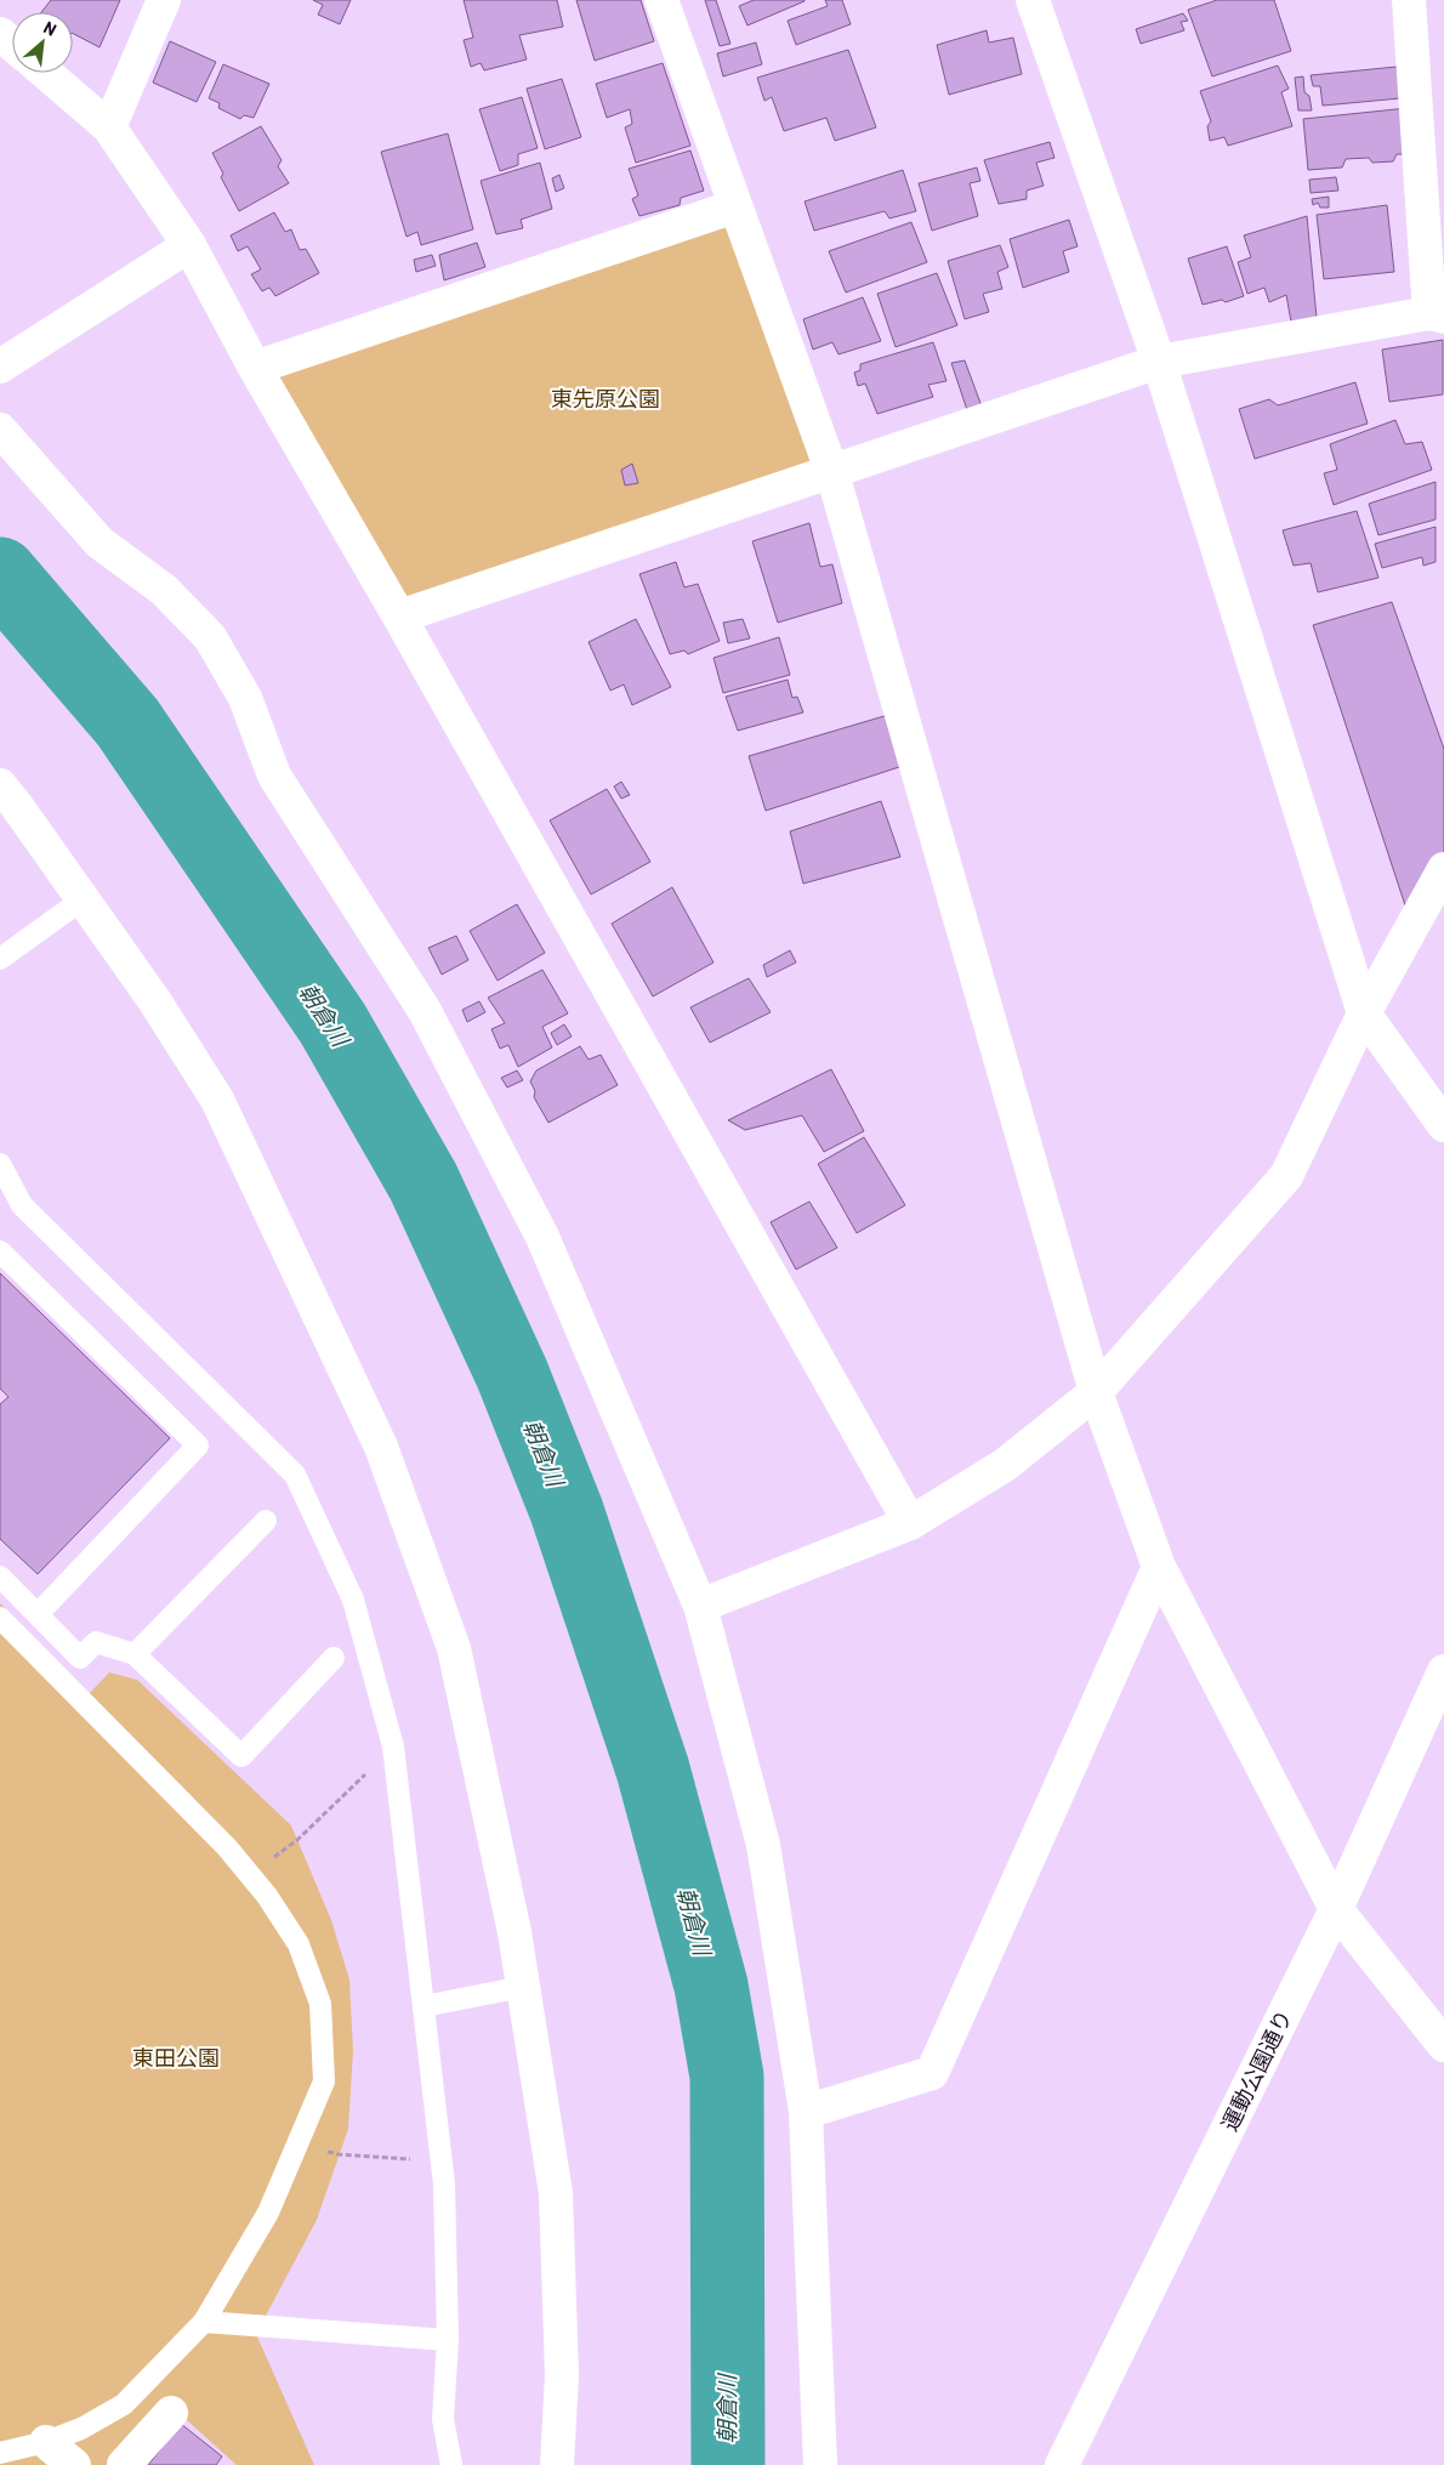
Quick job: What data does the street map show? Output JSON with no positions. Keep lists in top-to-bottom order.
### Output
{
  "streets": {
    "street": ["運動公園通り"]
  },
  "water": ["朝倉川"],
  "parks": ["東先原公園", "東田公園"],
  "north": "top right"
}
